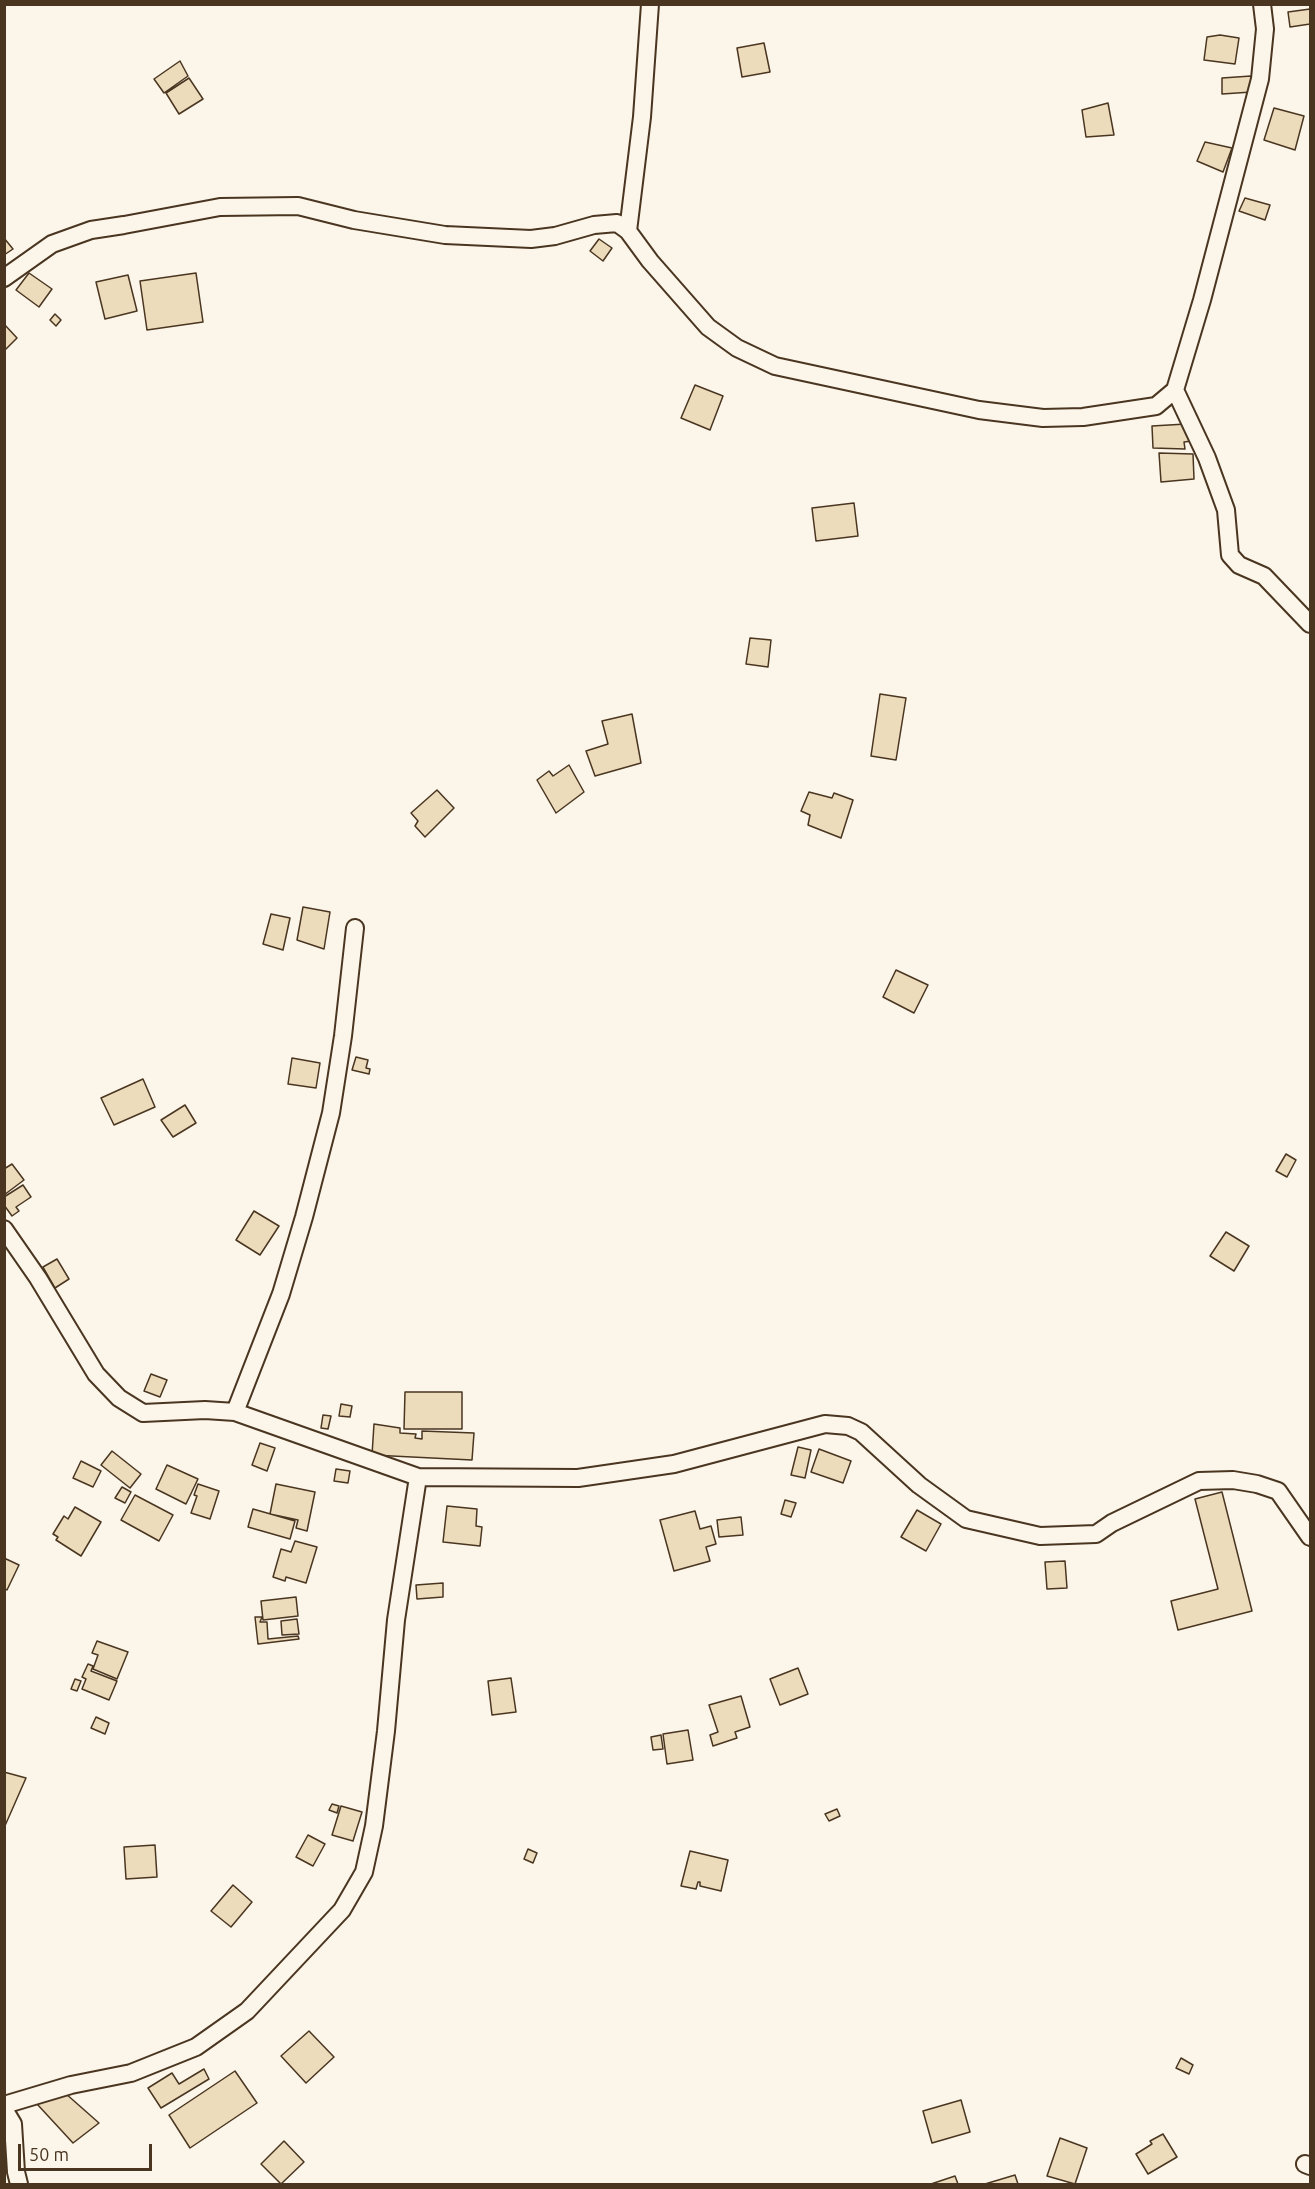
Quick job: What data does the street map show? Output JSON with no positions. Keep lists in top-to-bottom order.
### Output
{
  "scale_bar": "50 m"
}
